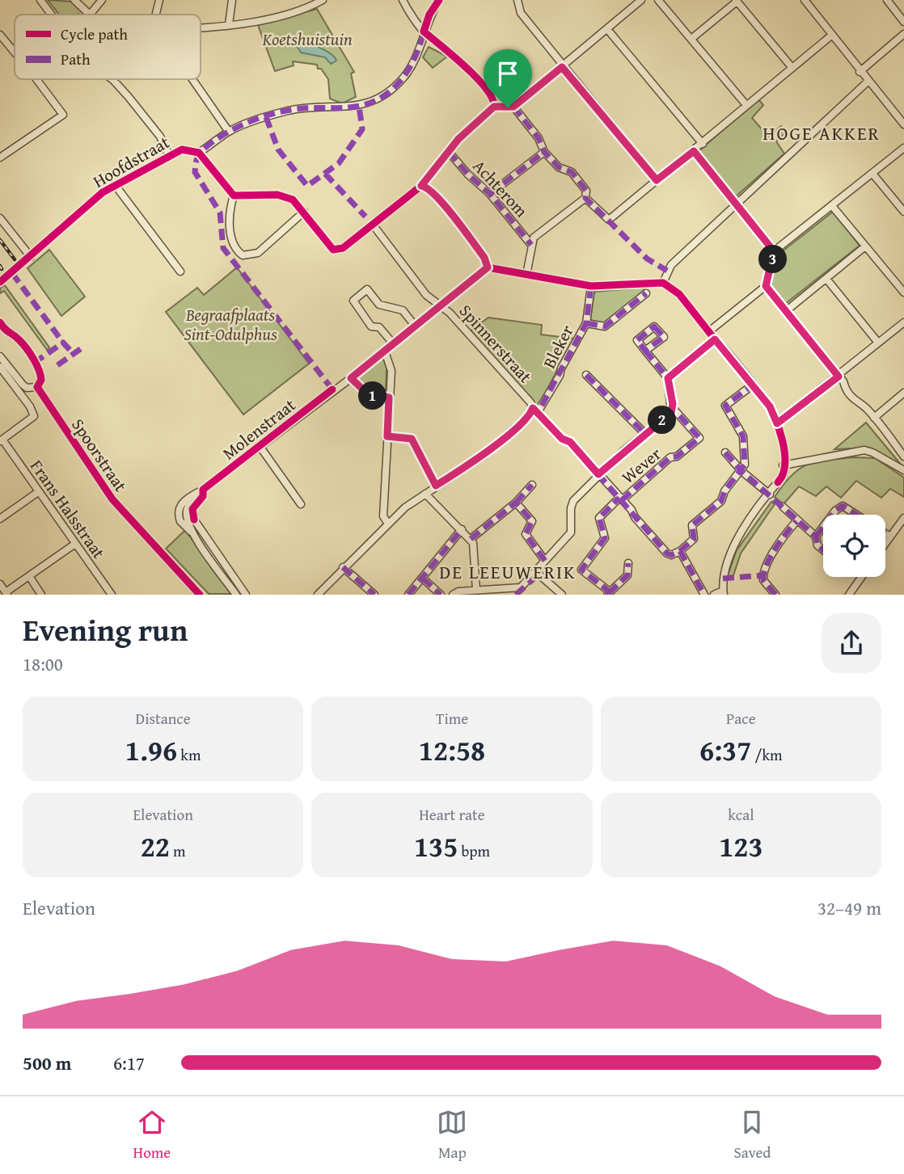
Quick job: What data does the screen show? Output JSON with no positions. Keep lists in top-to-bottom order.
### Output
{
  "streets": {
    "street": [
      "Hoofdstraat",
      "Achterom",
      "Spinnerstraat",
      "Bleker",
      "Molenstraat",
      "Spoorstraat",
      "Wever",
      "Frans Halsstraat"
    ]
  },
  "crossings": [
    ["Spinnerstraat", "Bleker"],
    ["Spinnerstraat", "Molenstraat"],
    ["Spinnerstraat", "Wever"]
  ],
  "districts": ["HOGE AKKER", "DE LEEUWERIK"],
  "parks": ["Koetshuistuin", "Begraafplaats Sint-Odulphus"],
  "legend": ["Cycle path", "Path"],
  "page": {
    "pins": ["3", "1", "2"],
    "heading": ["Evening run", "18:00"],
    "stats": [
      ["Distance", "1.96 km"],
      ["Time", "12:58"],
      ["Pace", "6:37 /km"],
      ["Elevation", "22 m"],
      ["Heart rate", "135 bpm"],
      ["kcal", "123"]
    ],
    "chart": ["Elevation", "32–49 m"],
    "list": [
      {
        "name": "500 m",
        "note": "6:17"
      }
    ],
    "tabs": ["Home", "Map", "Saved"]
  }
}
